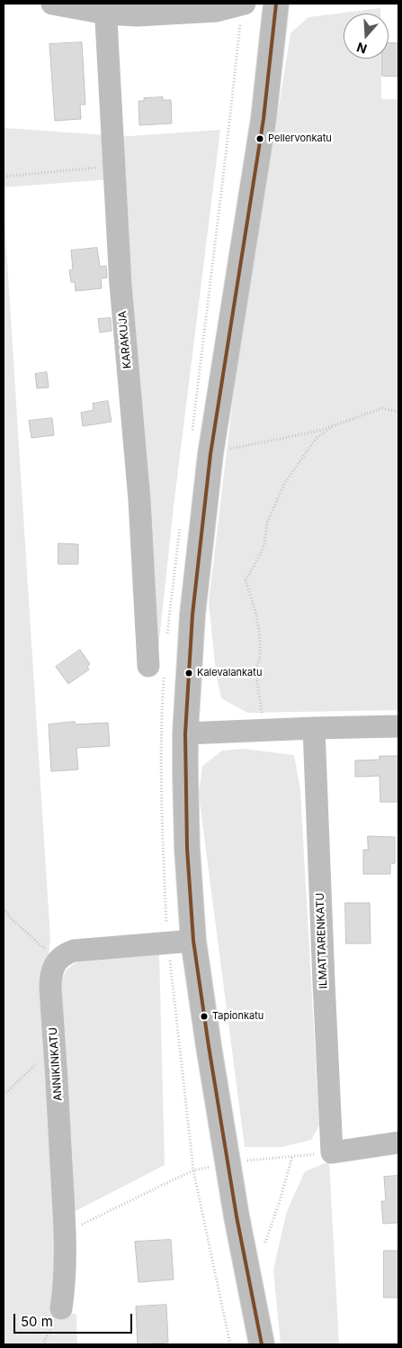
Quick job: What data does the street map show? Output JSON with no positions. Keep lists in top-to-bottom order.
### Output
{
  "streets": {
    "street": ["KARAKUJA", "ILMATTARENKATU", "ANNIKINKATU"]
  },
  "places": ["Pellervonkatu", "Kalevalankatu", "Tapionkatu"],
  "scale_bar": "50 m",
  "north": "bottom"
}
